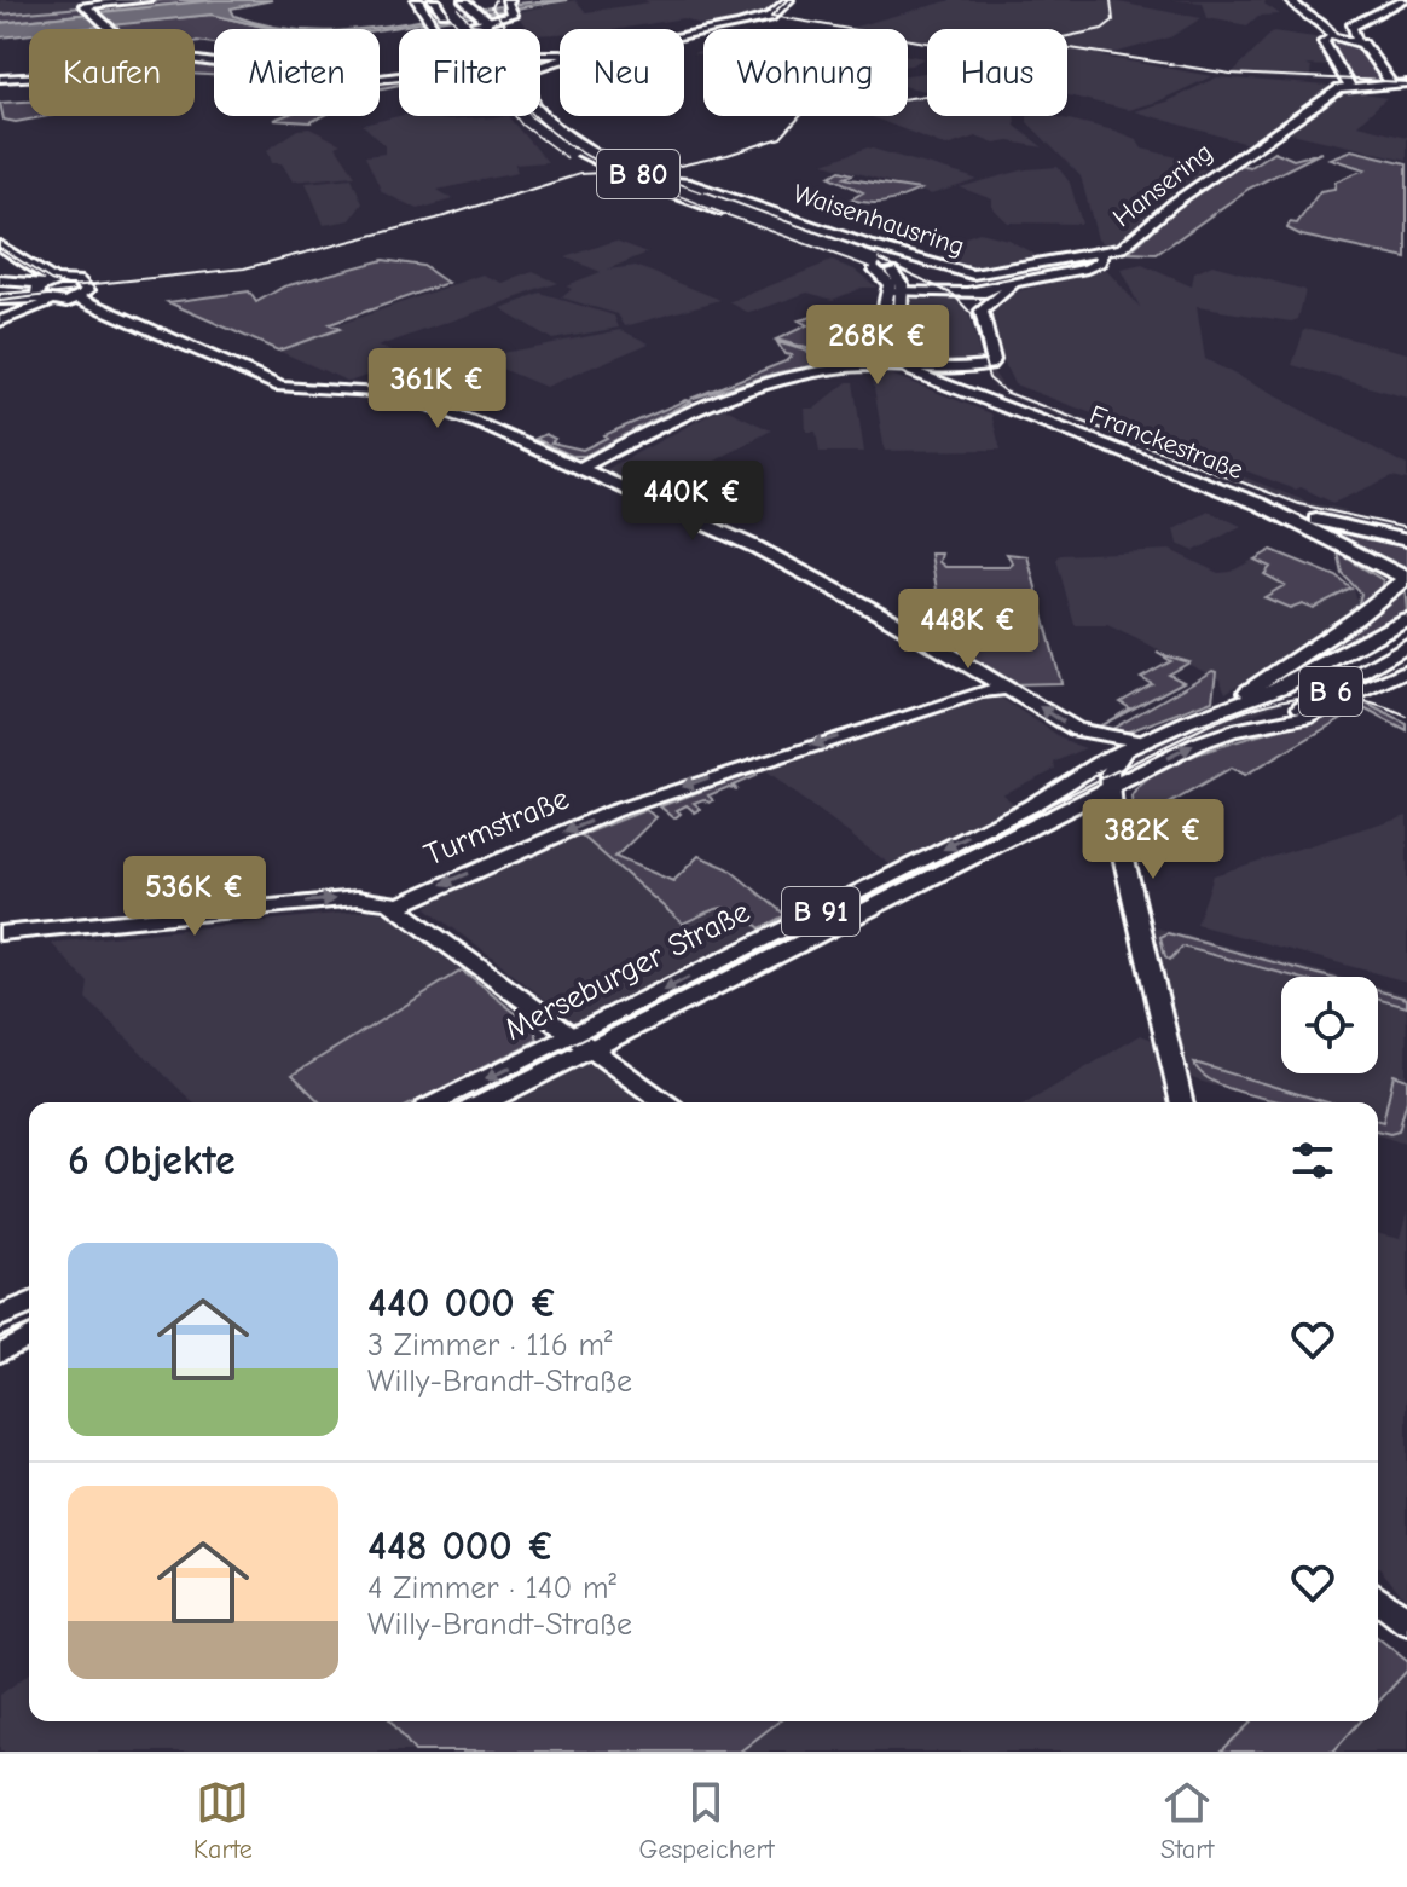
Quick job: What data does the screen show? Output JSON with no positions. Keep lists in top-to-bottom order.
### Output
{
  "streets": {
    "street": [
      "B 80",
      "Hansering",
      "Waisenhausring",
      "Franckestraße",
      "B 6",
      "Turmstraße",
      "B 91",
      "Merseburger Straße"
    ]
  },
  "crossings": [
    ["Hansering", "Waisenhausring"],
    ["Franckestraße", "B 6"],
    ["B 6", "Merseburger Straße"]
  ],
  "page": {
    "chip": [
      "Kaufen",
      "Mieten",
      "Filter",
      "Neu",
      "Wohnung",
      "Haus"
    ],
    "price": [
      "268K €",
      "361K €",
      "440K €",
      "448K €",
      "382K €",
      "536K €"
    ],
    "heading": "6 Objekte",
    "list": [
      {
        "name": "440 000 €",
        "note": "3 Zimmer · 116 m² · Willy-Brandt-Straße"
      },
      {
        "name": "448 000 €",
        "note": "4 Zimmer · 140 m² · Willy-Brandt-Straße"
      }
    ],
    "tabs": ["Karte", "Gespeichert", "Start"]
  }
}
